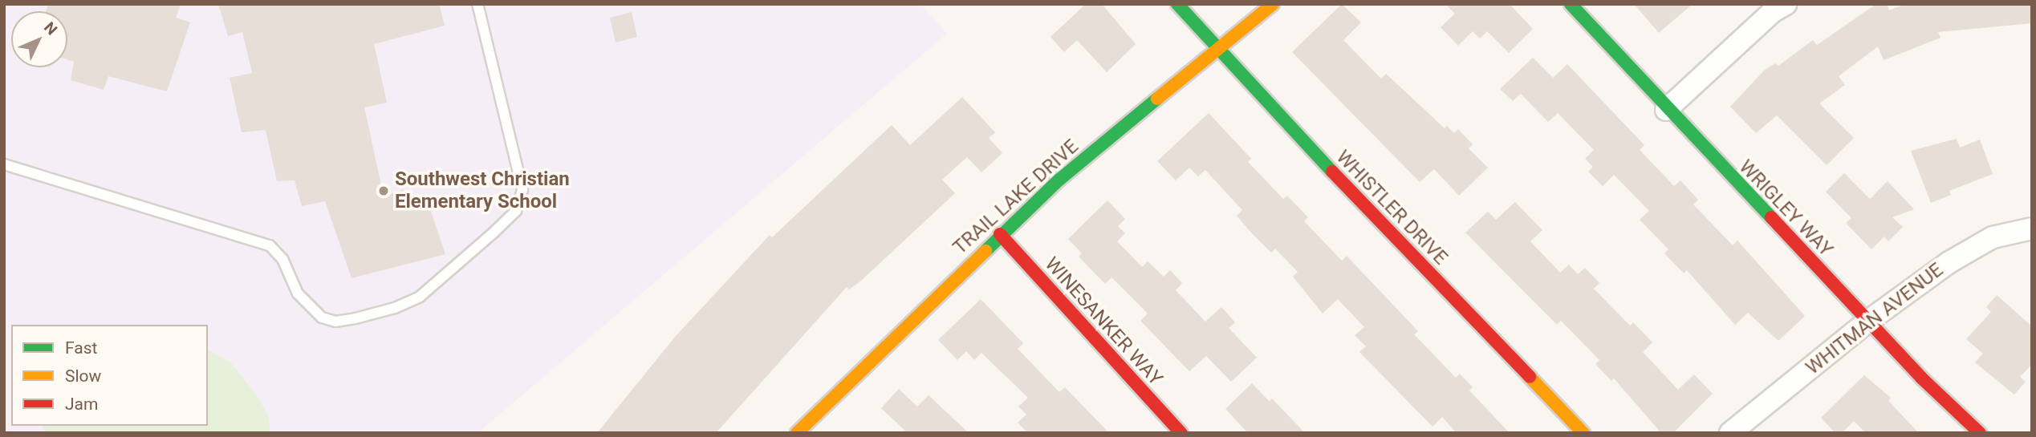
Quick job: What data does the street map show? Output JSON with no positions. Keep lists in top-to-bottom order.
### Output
{
  "streets": {
    "street": [
      "TRAIL LAKE DRIVE",
      "WHISTLER DRIVE",
      "WRIGLEY WAY",
      "WHITMAN AVENUE",
      "WINESANKER WAY"
    ]
  },
  "crossings": [
    ["TRAIL LAKE DRIVE", "WHISTLER DRIVE"],
    ["TRAIL LAKE DRIVE", "WINESANKER WAY"],
    ["WRIGLEY WAY", "WHITMAN AVENUE"]
  ],
  "places": ["Southwest Christian Elementary School"],
  "legend": ["Fast", "Slow", "Jam"],
  "north": "top right"
}
